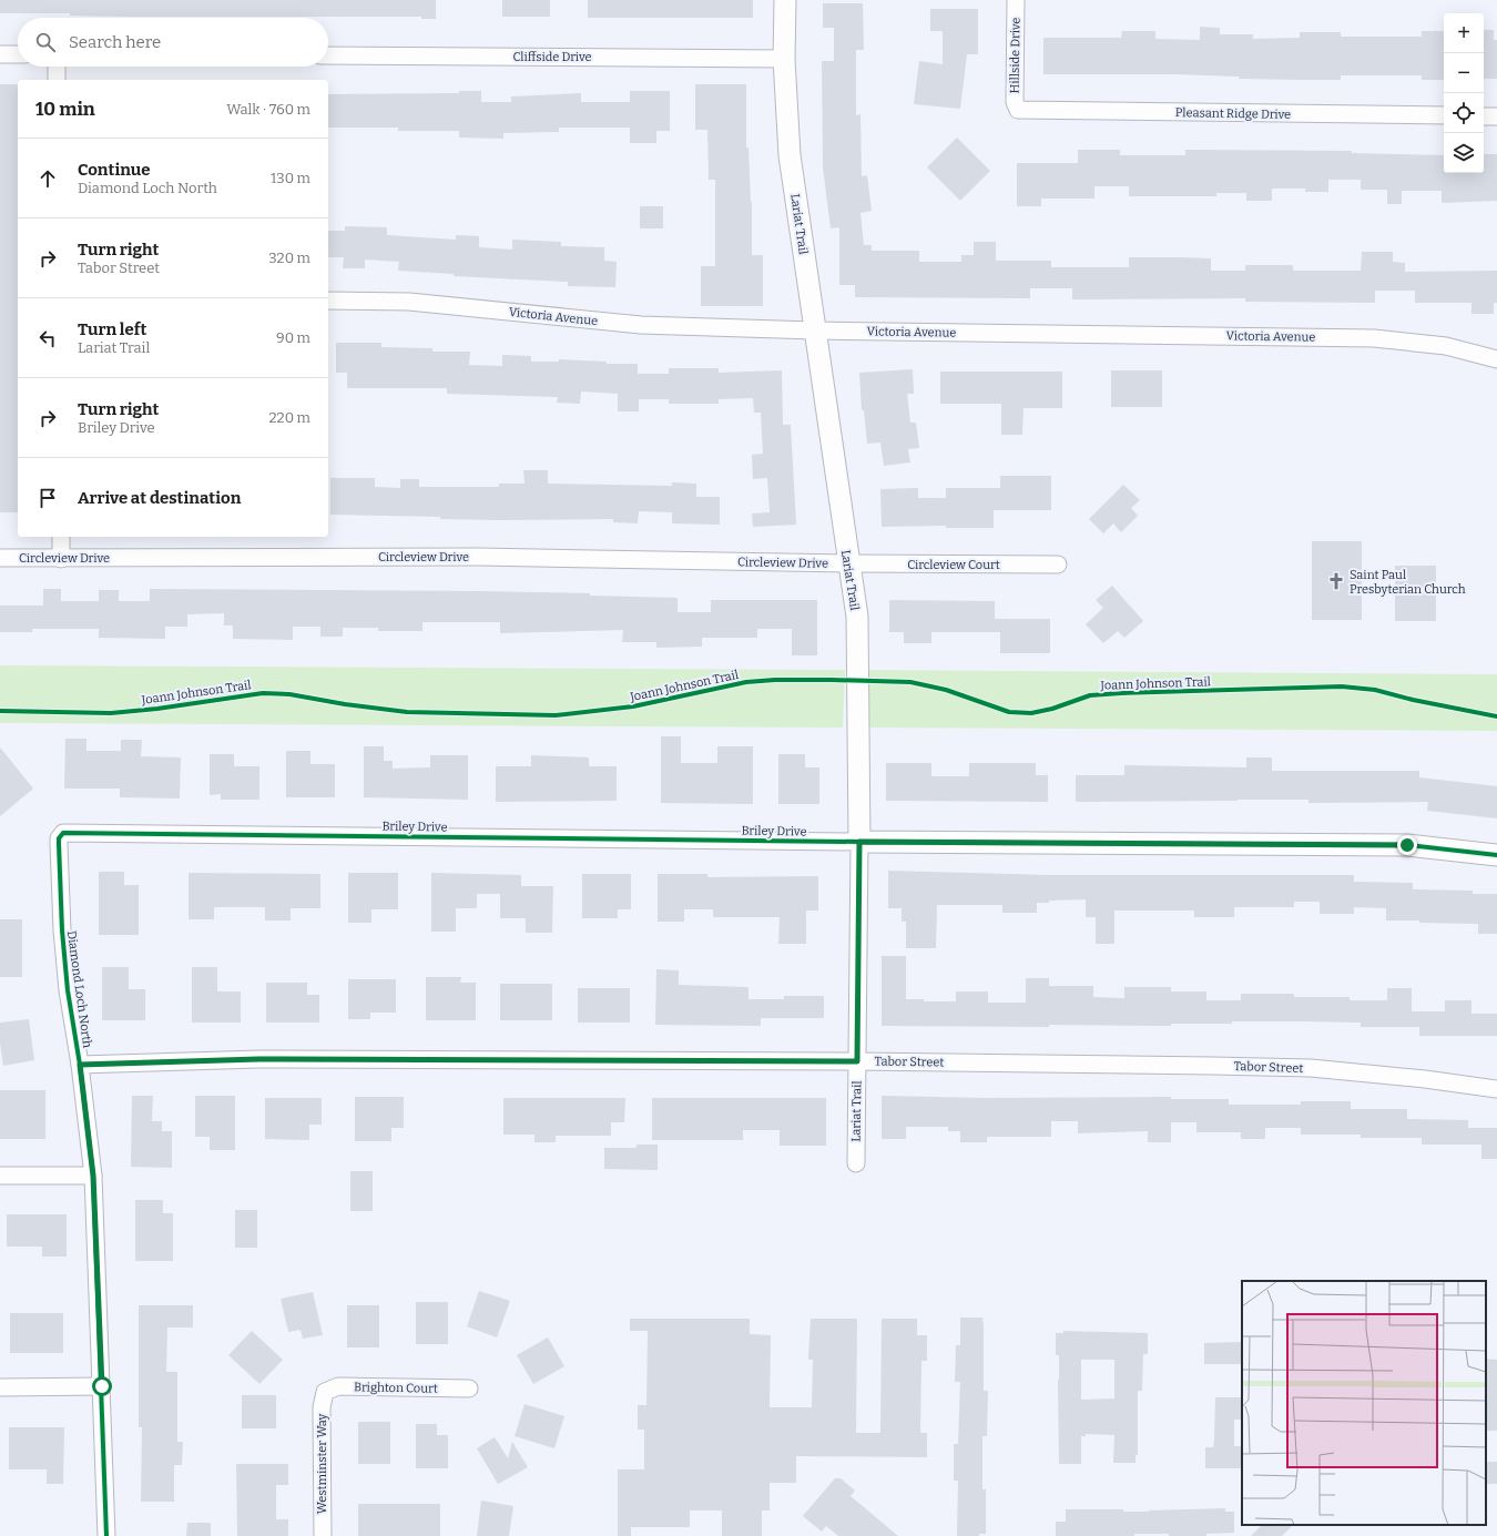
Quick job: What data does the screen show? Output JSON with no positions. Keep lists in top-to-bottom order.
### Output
{
  "streets": {
    "street": [
      "Hillside Drive",
      "Cliffside Drive",
      "Pleasant Ridge Drive",
      "Lariat Trail",
      "Victoria Avenue",
      "Circleview Drive",
      "Circleview Court",
      "Briley Drive",
      "Diamond Loch North",
      "Tabor Street",
      "Brighton Court",
      "Westminster Way"
    ],
    "cycle path": ["Joann Johnson Trail"]
  },
  "crossings": [
    ["Hillside Drive", "Pleasant Ridge Drive"],
    ["Cliffside Drive", "Lariat Trail"],
    ["Lariat Trail", "Victoria Avenue"],
    ["Lariat Trail", "Circleview Drive"],
    ["Lariat Trail", "Circleview Court"],
    ["Lariat Trail", "Briley Drive"],
    ["Lariat Trail", "Tabor Street"],
    ["Circleview Drive", "Circleview Court"],
    ["Briley Drive", "Diamond Loch North"],
    ["Diamond Loch North", "Tabor Street"],
    ["Brighton Court", "Westminster Way"]
  ],
  "places": {
    "church": ["Saint Paul Presbyterian Church"]
  },
  "page": {
    "map_buttons": ["+", "−"],
    "search": "Search here",
    "heading": ["10 min", "Walk · 760 m"],
    "list": [
      ["Continue", "Diamond Loch North", "130 m"],
      ["Turn right", "Tabor Street", "320 m"],
      ["Turn left", "Lariat Trail", "90 m"],
      ["Turn right", "Briley Drive", "220 m"],
      "Arrive at destination"
    ]
  }
}
